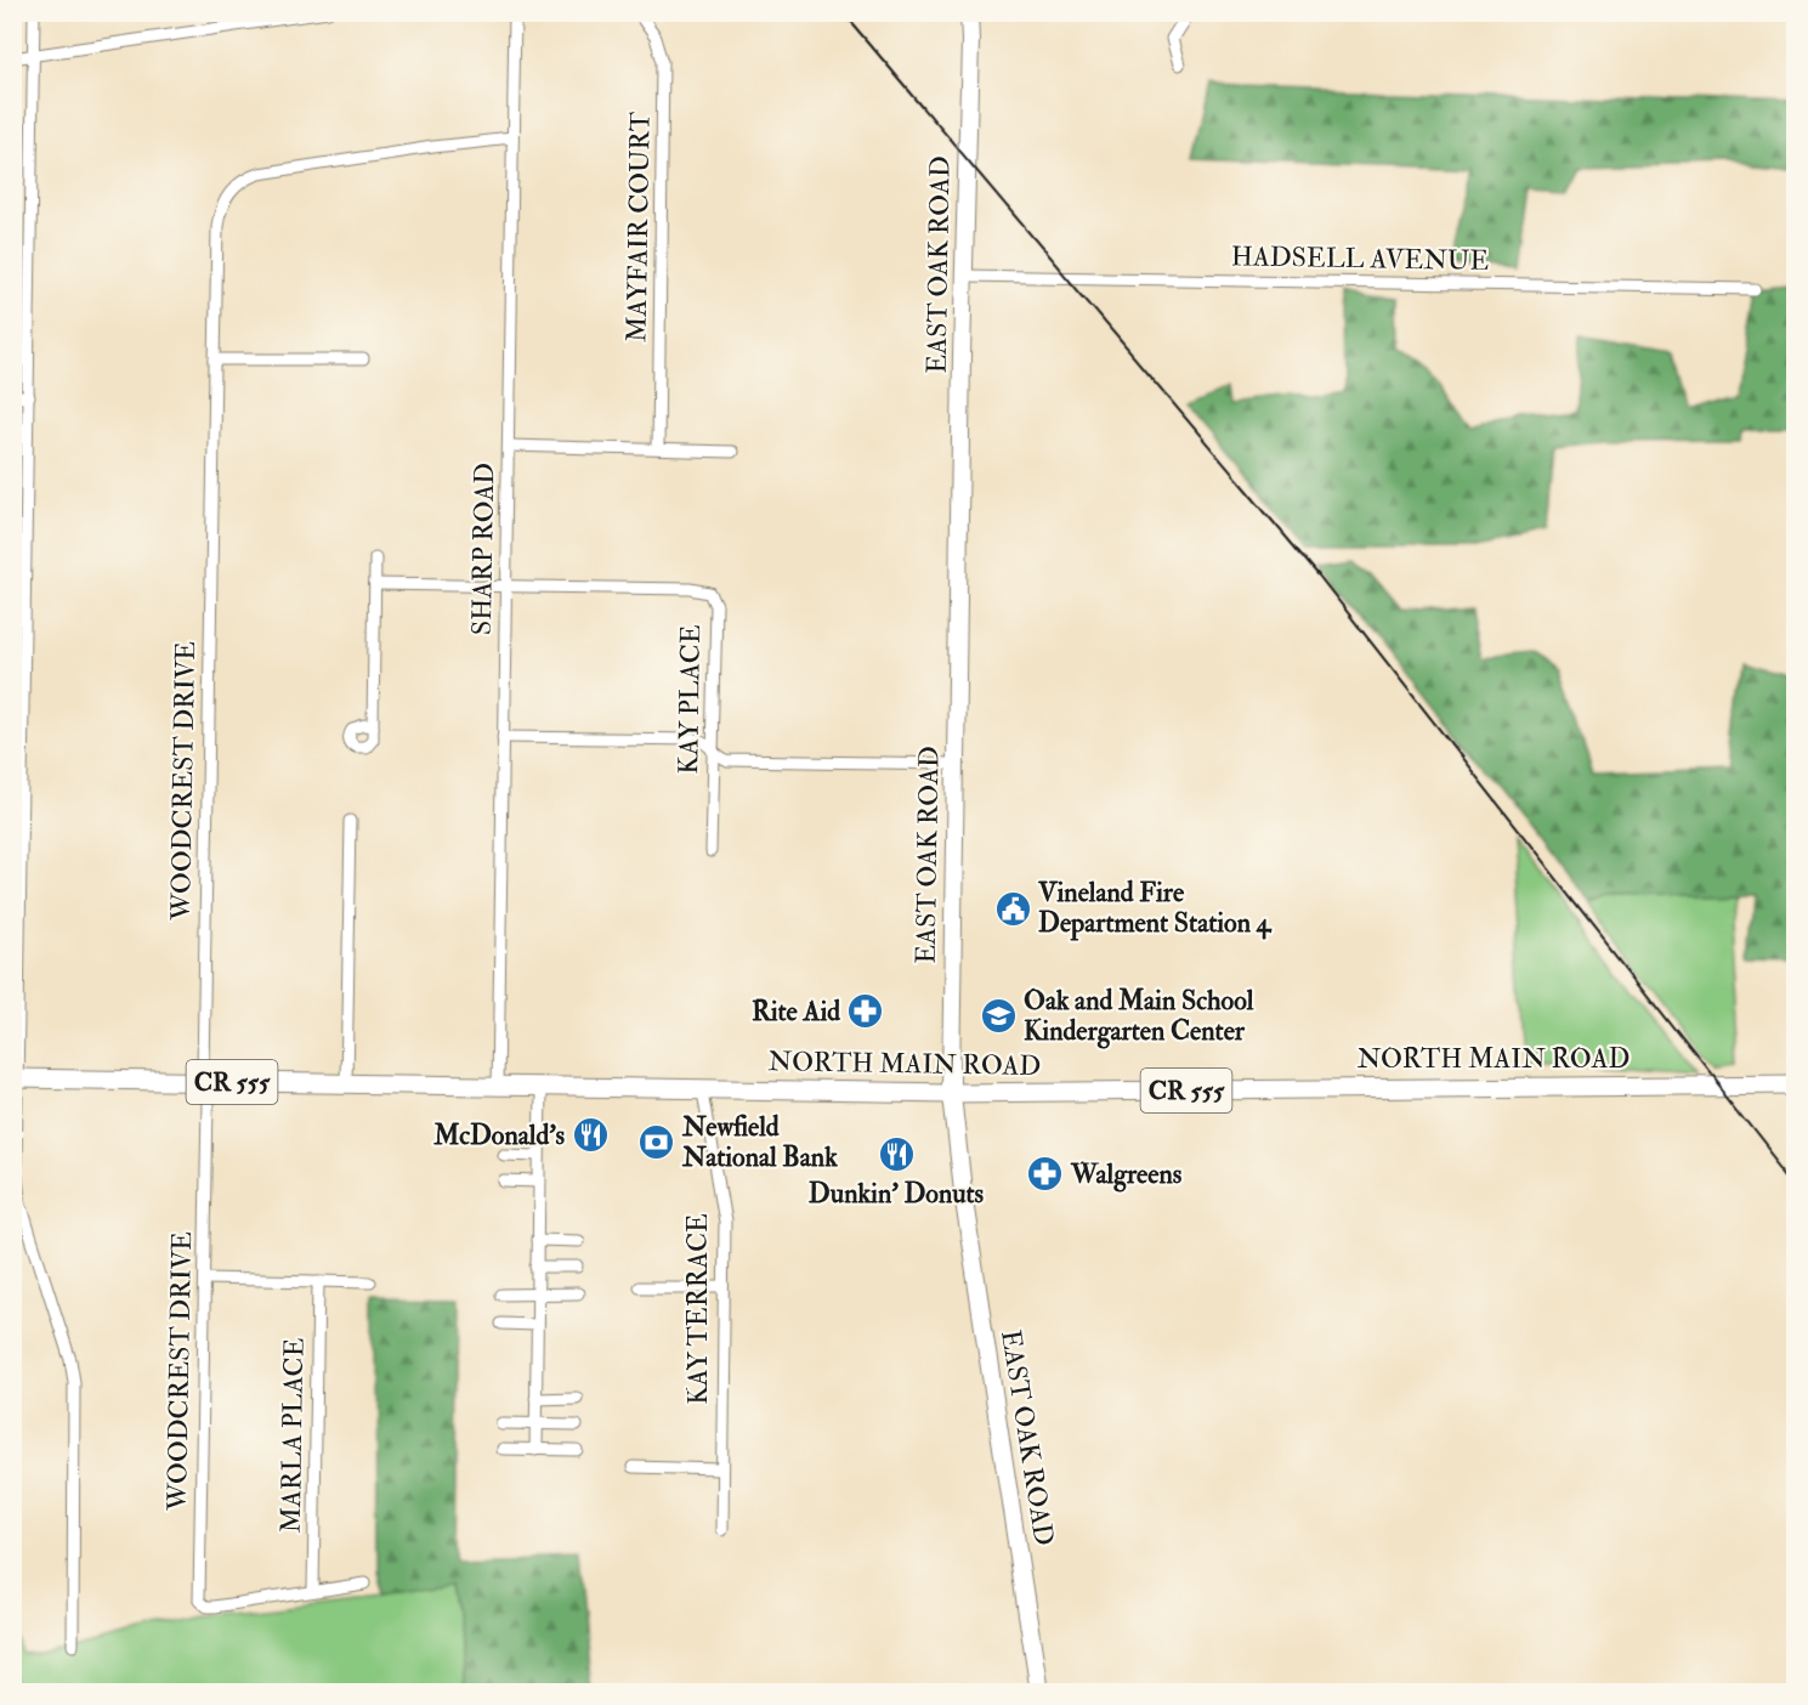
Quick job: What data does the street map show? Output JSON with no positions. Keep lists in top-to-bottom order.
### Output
{
  "streets": {
    "main road": ["NORTH MAIN ROAD", "CR 555"],
    "street": [
      "MAYFAIR COURT",
      "HADSELL AVENUE",
      "EAST OAK ROAD",
      "SHARP ROAD",
      "KAY PLACE",
      "WOODCREST DRIVE",
      "KAY TERRACE",
      "MARLA PLACE"
    ]
  },
  "crossings": [
    ["HADSELL AVENUE", "EAST OAK ROAD"],
    ["EAST OAK ROAD", "NORTH MAIN ROAD"],
    ["SHARP ROAD", "KAY PLACE"],
    ["SHARP ROAD", "WOODCREST DRIVE"],
    ["SHARP ROAD", "NORTH MAIN ROAD"],
    ["WOODCREST DRIVE", "NORTH MAIN ROAD"],
    ["WOODCREST DRIVE", "MARLA PLACE"],
    ["NORTH MAIN ROAD", "KAY TERRACE"]
  ],
  "places": {
    "public building": ["Vineland Fire Department Station 4"],
    "pharmacy": ["Rite Aid", "Walgreens"],
    "school or university": ["Oak and Main School Kindergarten Center"],
    "restaurant": ["McDonald's", "Dunkin' Donuts"],
    "bank": ["Newfield National Bank"]
  }
}
